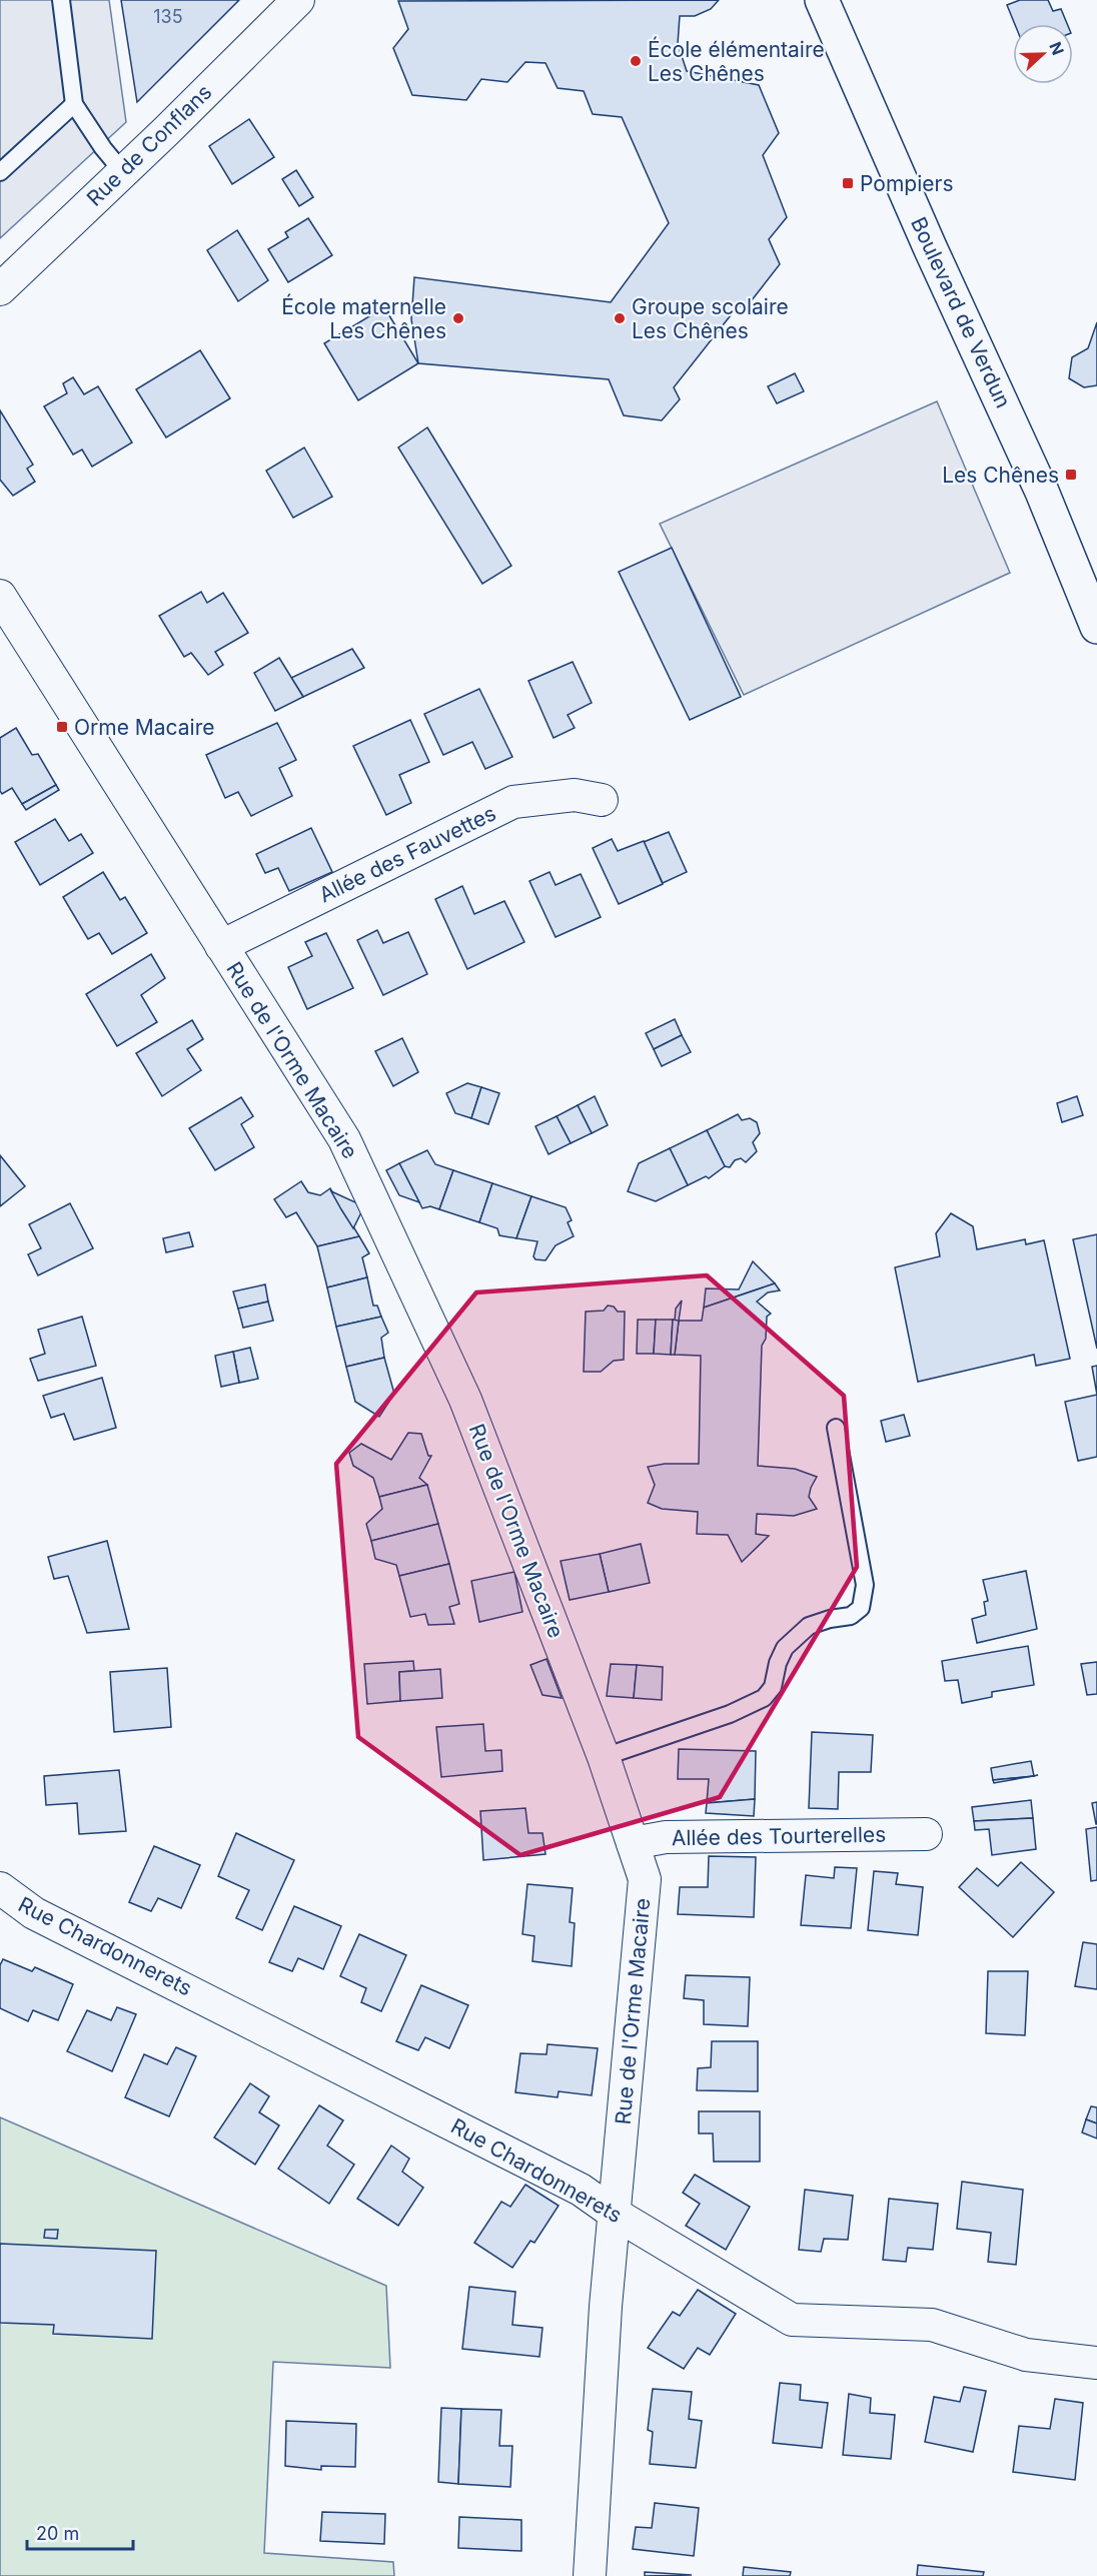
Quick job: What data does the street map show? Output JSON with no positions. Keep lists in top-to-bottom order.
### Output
{
  "streets": {
    "main road": ["Boulevard de Verdun"],
    "street": [
      "Rue de Conflans",
      "Allée des Fauvettes",
      "Rue de l'Orme Macaire",
      "Allée des Tourterelles",
      "Rue Chardonnerets"
    ]
  },
  "crossings": [
    ["Allée des Fauvettes", "Rue de l'Orme Macaire"],
    ["Rue de l'Orme Macaire", "Allée des Tourterelles"],
    ["Rue de l'Orme Macaire", "Rue Chardonnerets"]
  ],
  "places": {
    "other": ["École élémentaire Les Chênes", "École maternelle Les Chênes", "Groupe scolaire Les Chênes"],
    "transit": ["Pompiers", "Les Chênes", "Orme Macaire"]
  },
  "house_numbers": ["135"],
  "scale_bar": "20 m",
  "north": "right"
}
